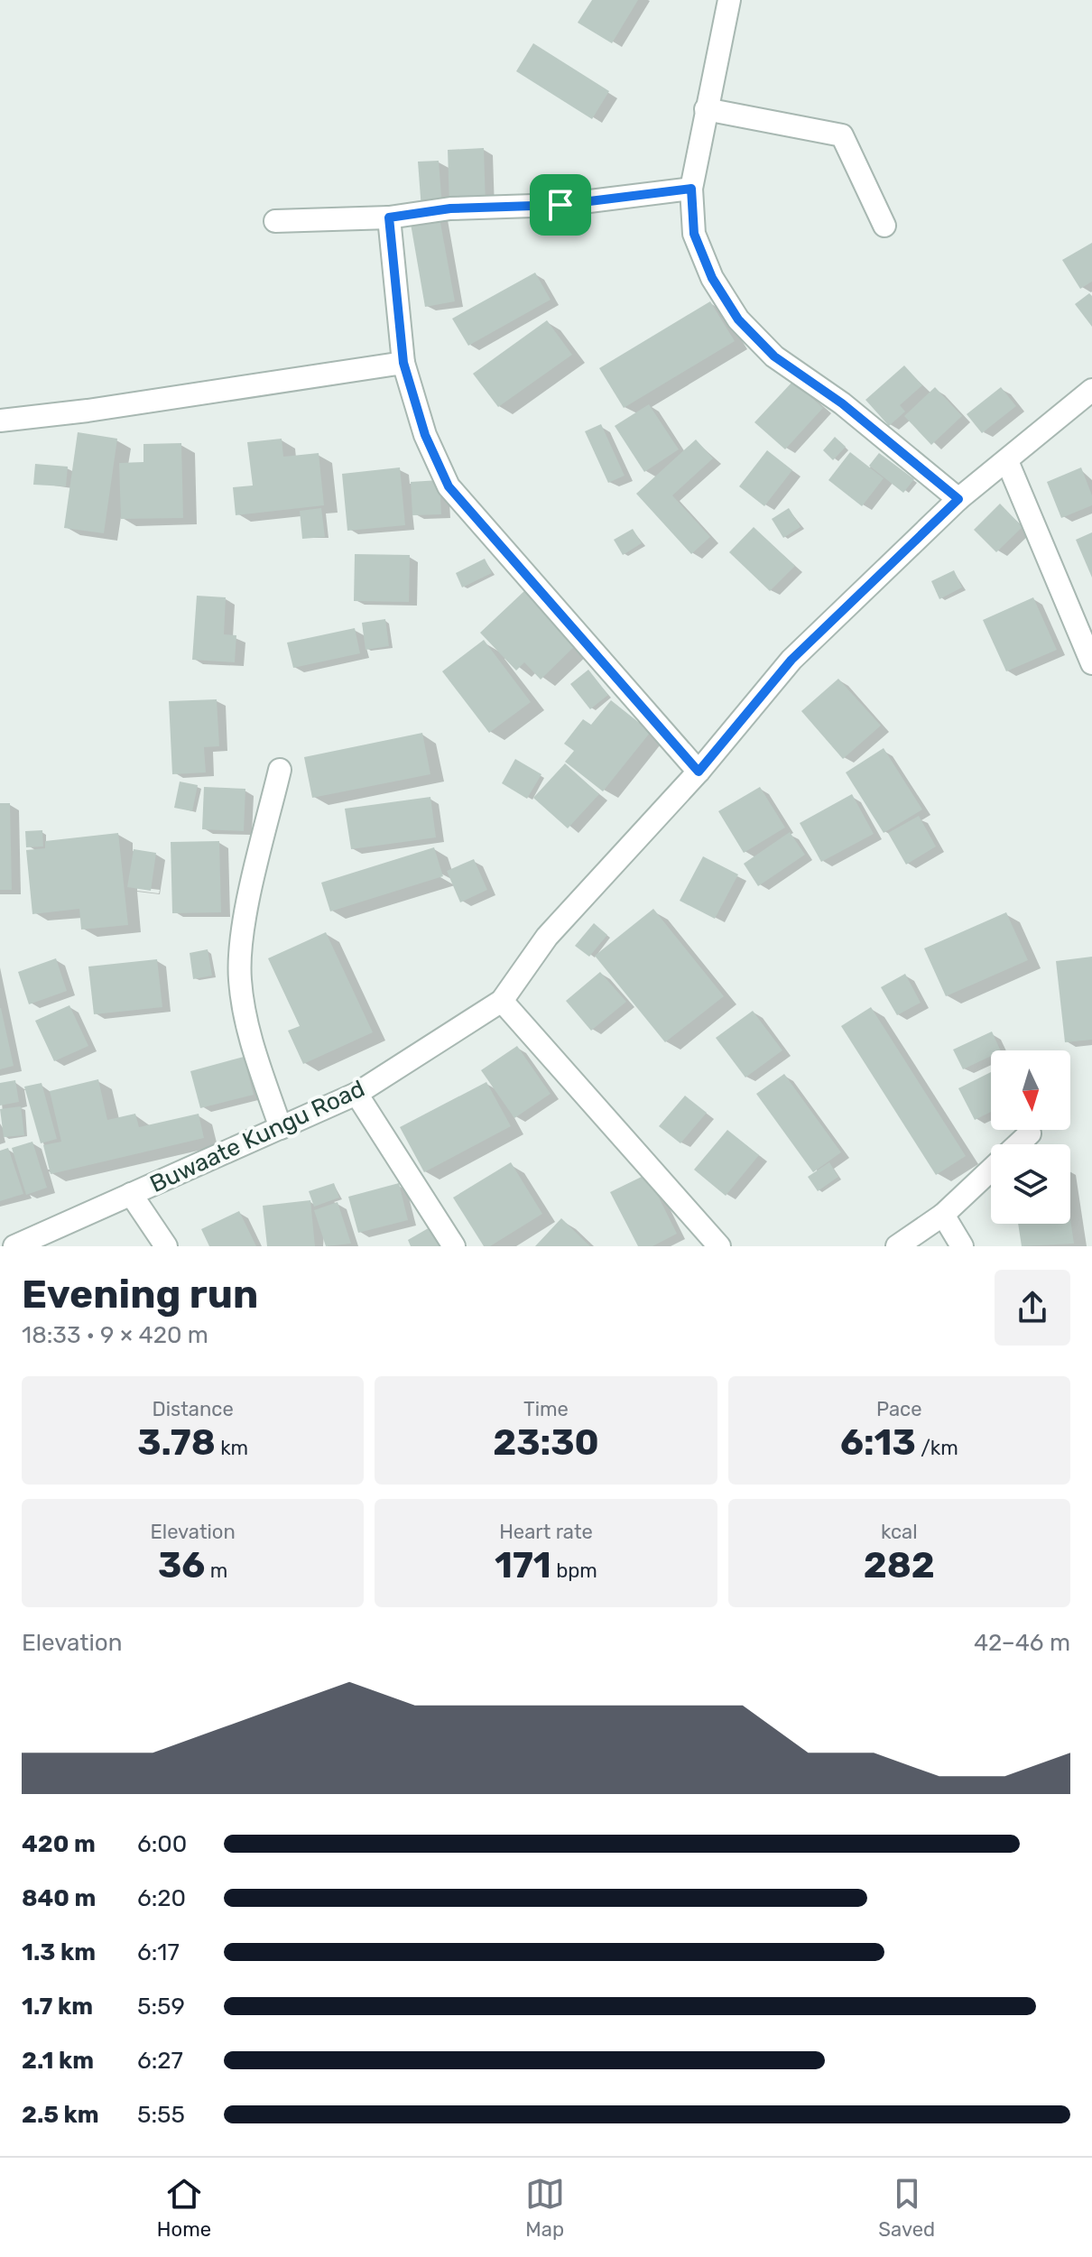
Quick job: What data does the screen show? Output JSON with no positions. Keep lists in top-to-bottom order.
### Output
{
  "streets": {
    "street": ["Buwaate Kungu Road"]
  },
  "north": "bottom",
  "page": {
    "heading": ["Evening run", "18:33 · 9 × 420 m"],
    "stats": [
      ["Distance", "3.78 km"],
      ["Time", "23:30"],
      ["Pace", "6:13 /km"],
      ["Elevation", "36 m"],
      ["Heart rate", "171 bpm"],
      ["kcal", "282"]
    ],
    "chart": ["Elevation", "42–46 m"],
    "list": [
      {
        "name": "420 m",
        "note": "6:00"
      },
      {
        "name": "840 m",
        "note": "6:20"
      },
      {
        "name": "1.3 km",
        "note": "6:17"
      },
      {
        "name": "1.7 km",
        "note": "5:59"
      },
      {
        "name": "2.1 km",
        "note": "6:27"
      },
      {
        "name": "2.5 km",
        "note": "5:55"
      }
    ],
    "tabs": ["Home", "Map", "Saved"]
  }
}
